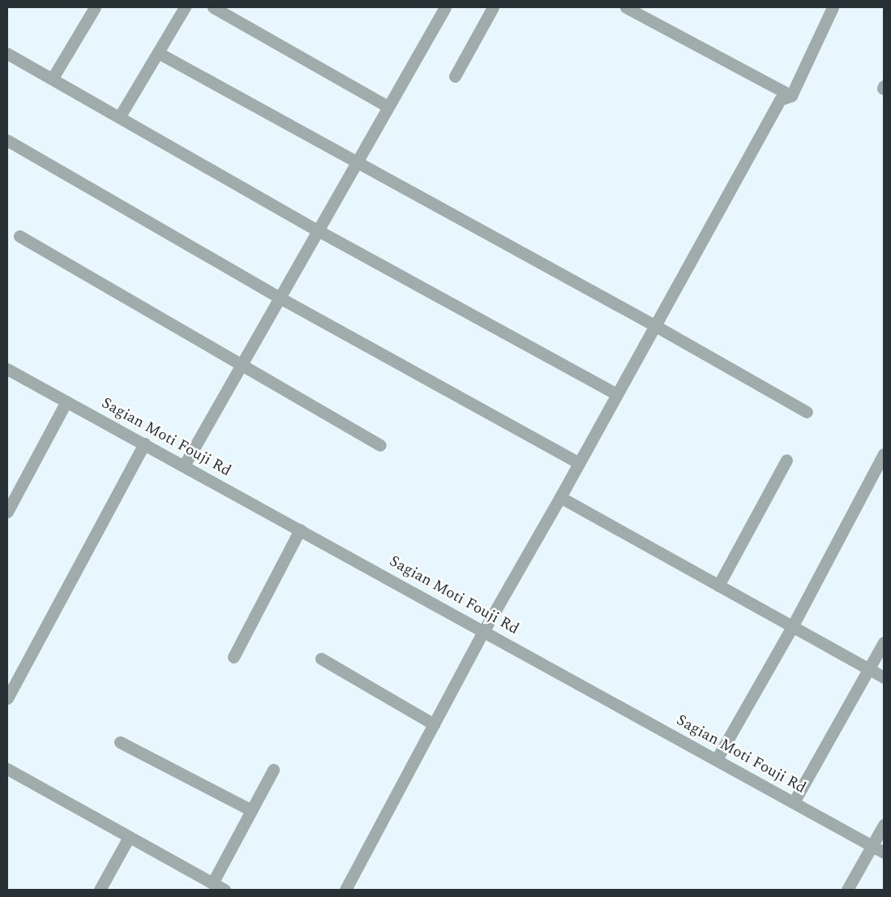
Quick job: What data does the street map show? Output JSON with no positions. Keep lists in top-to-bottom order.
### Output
{
  "streets": {
    "street": ["Sagian Moti Fouji Rd"]
  }
}
